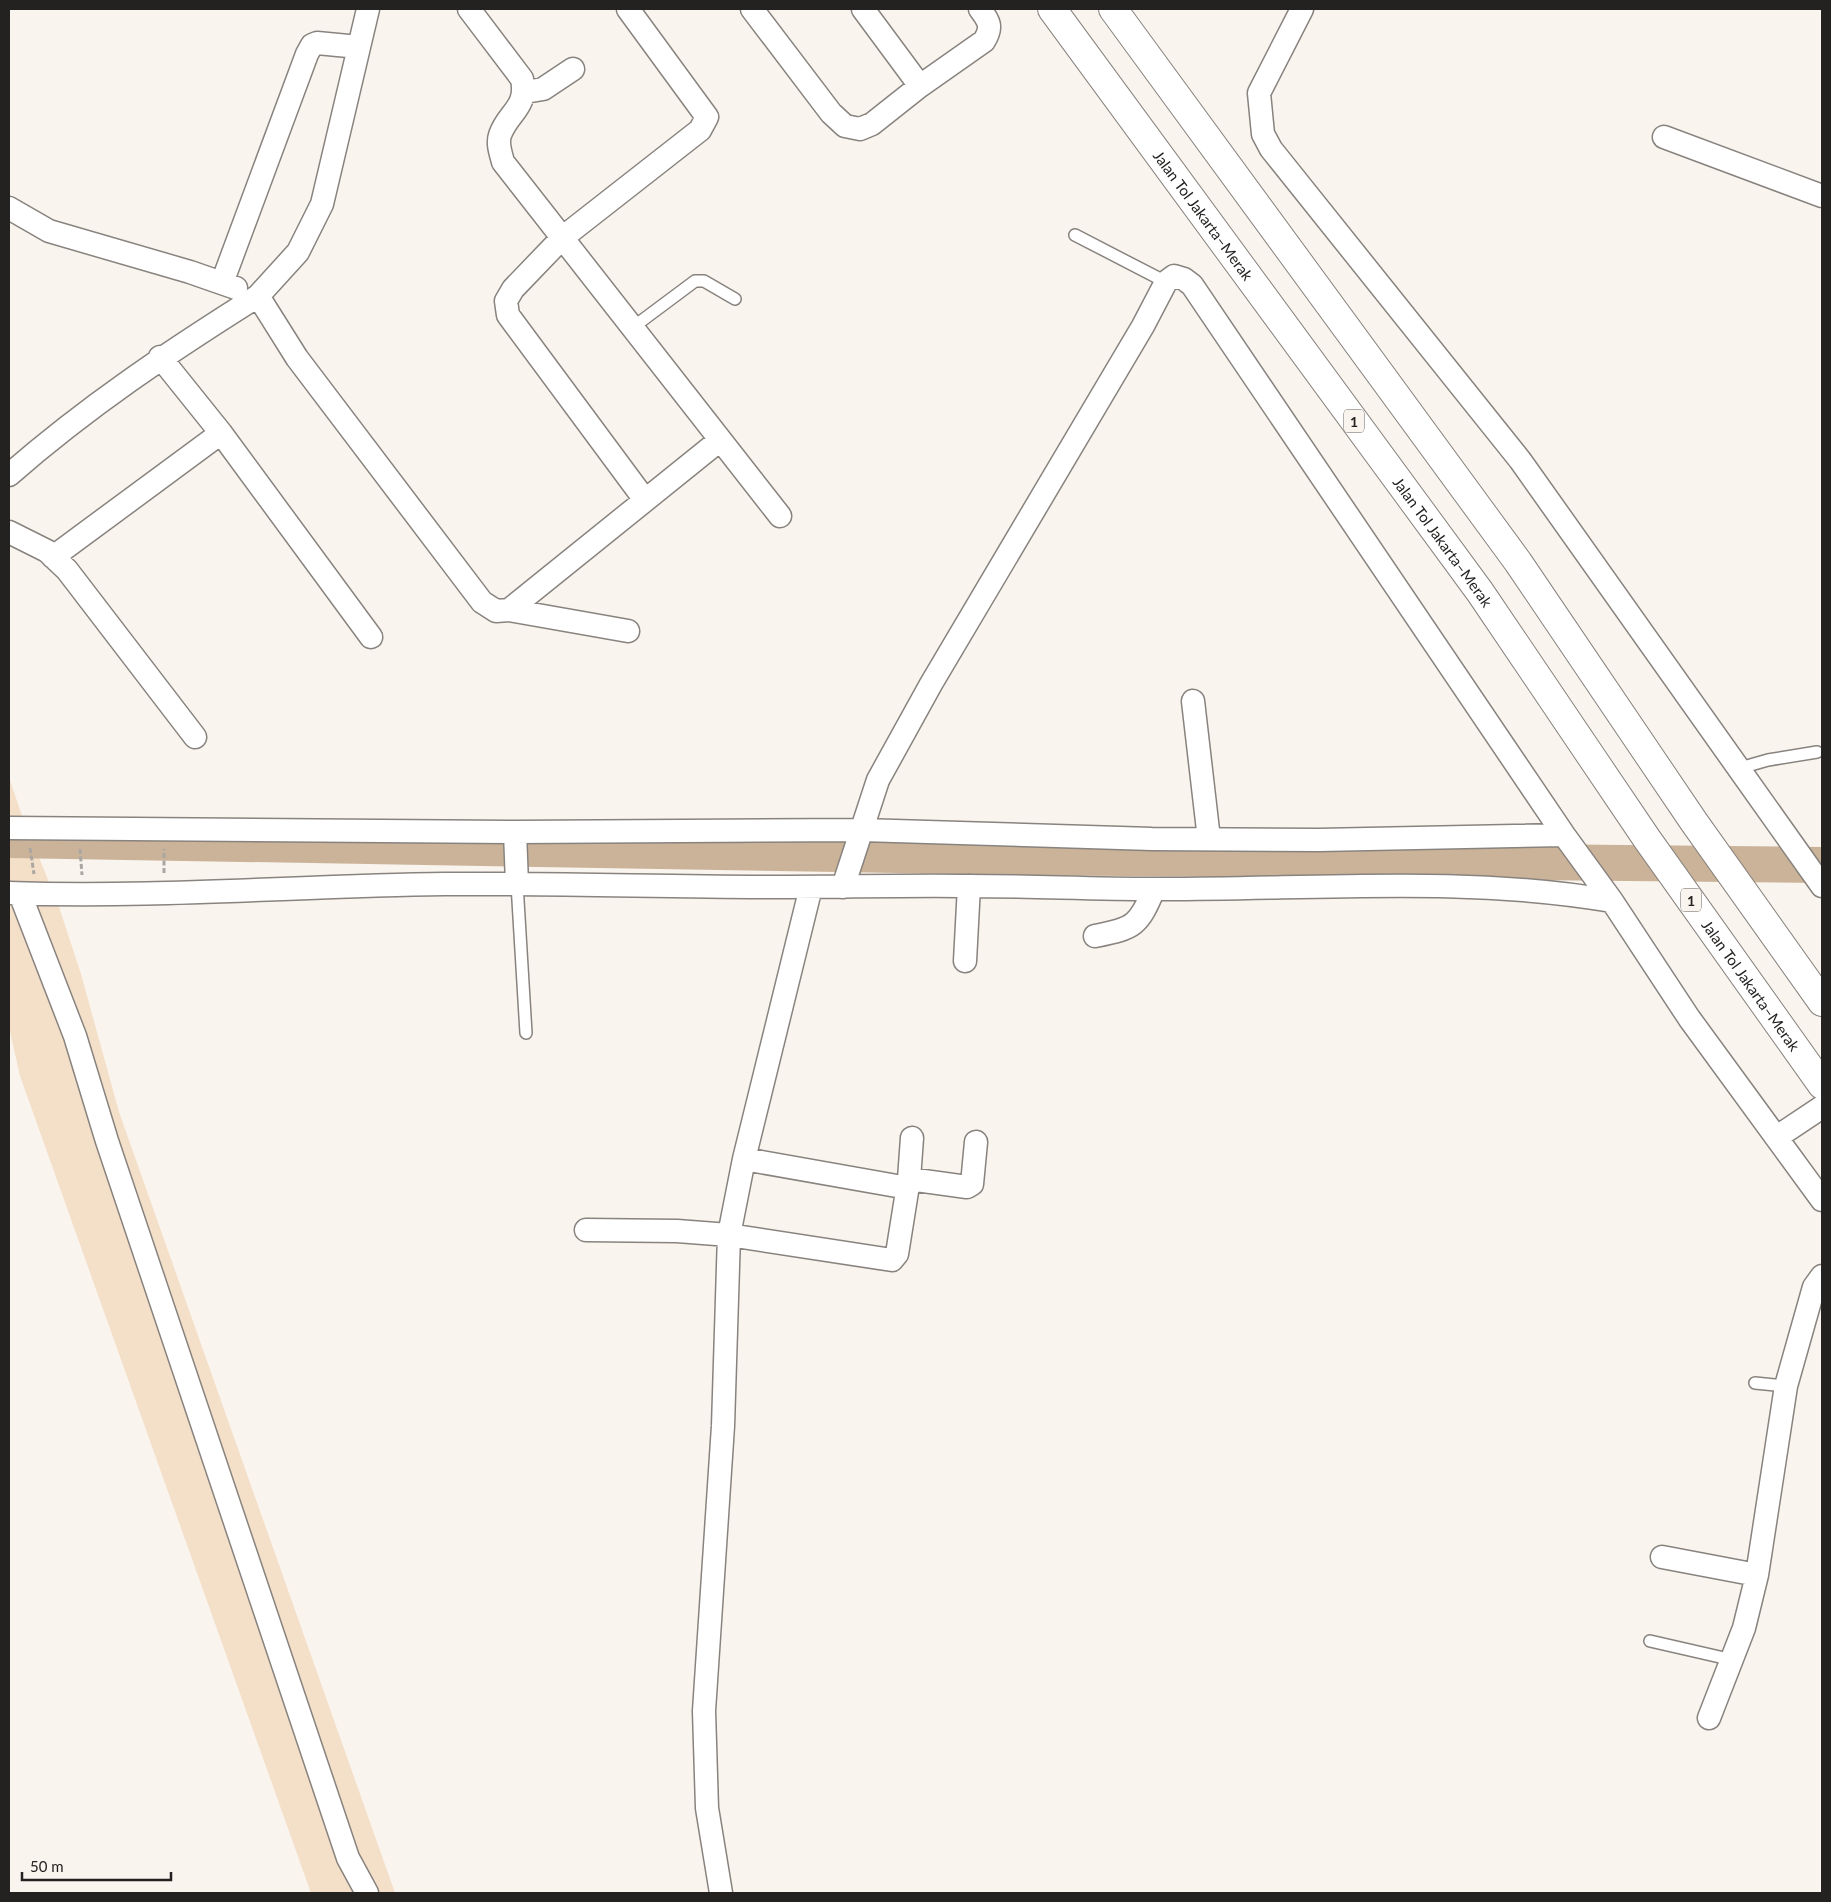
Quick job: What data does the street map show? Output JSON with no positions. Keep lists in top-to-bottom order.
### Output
{
  "streets": {
    "highway": ["Jalan Tol Jakarta–Merak", "1"]
  },
  "scale_bar": "50 m"
}
